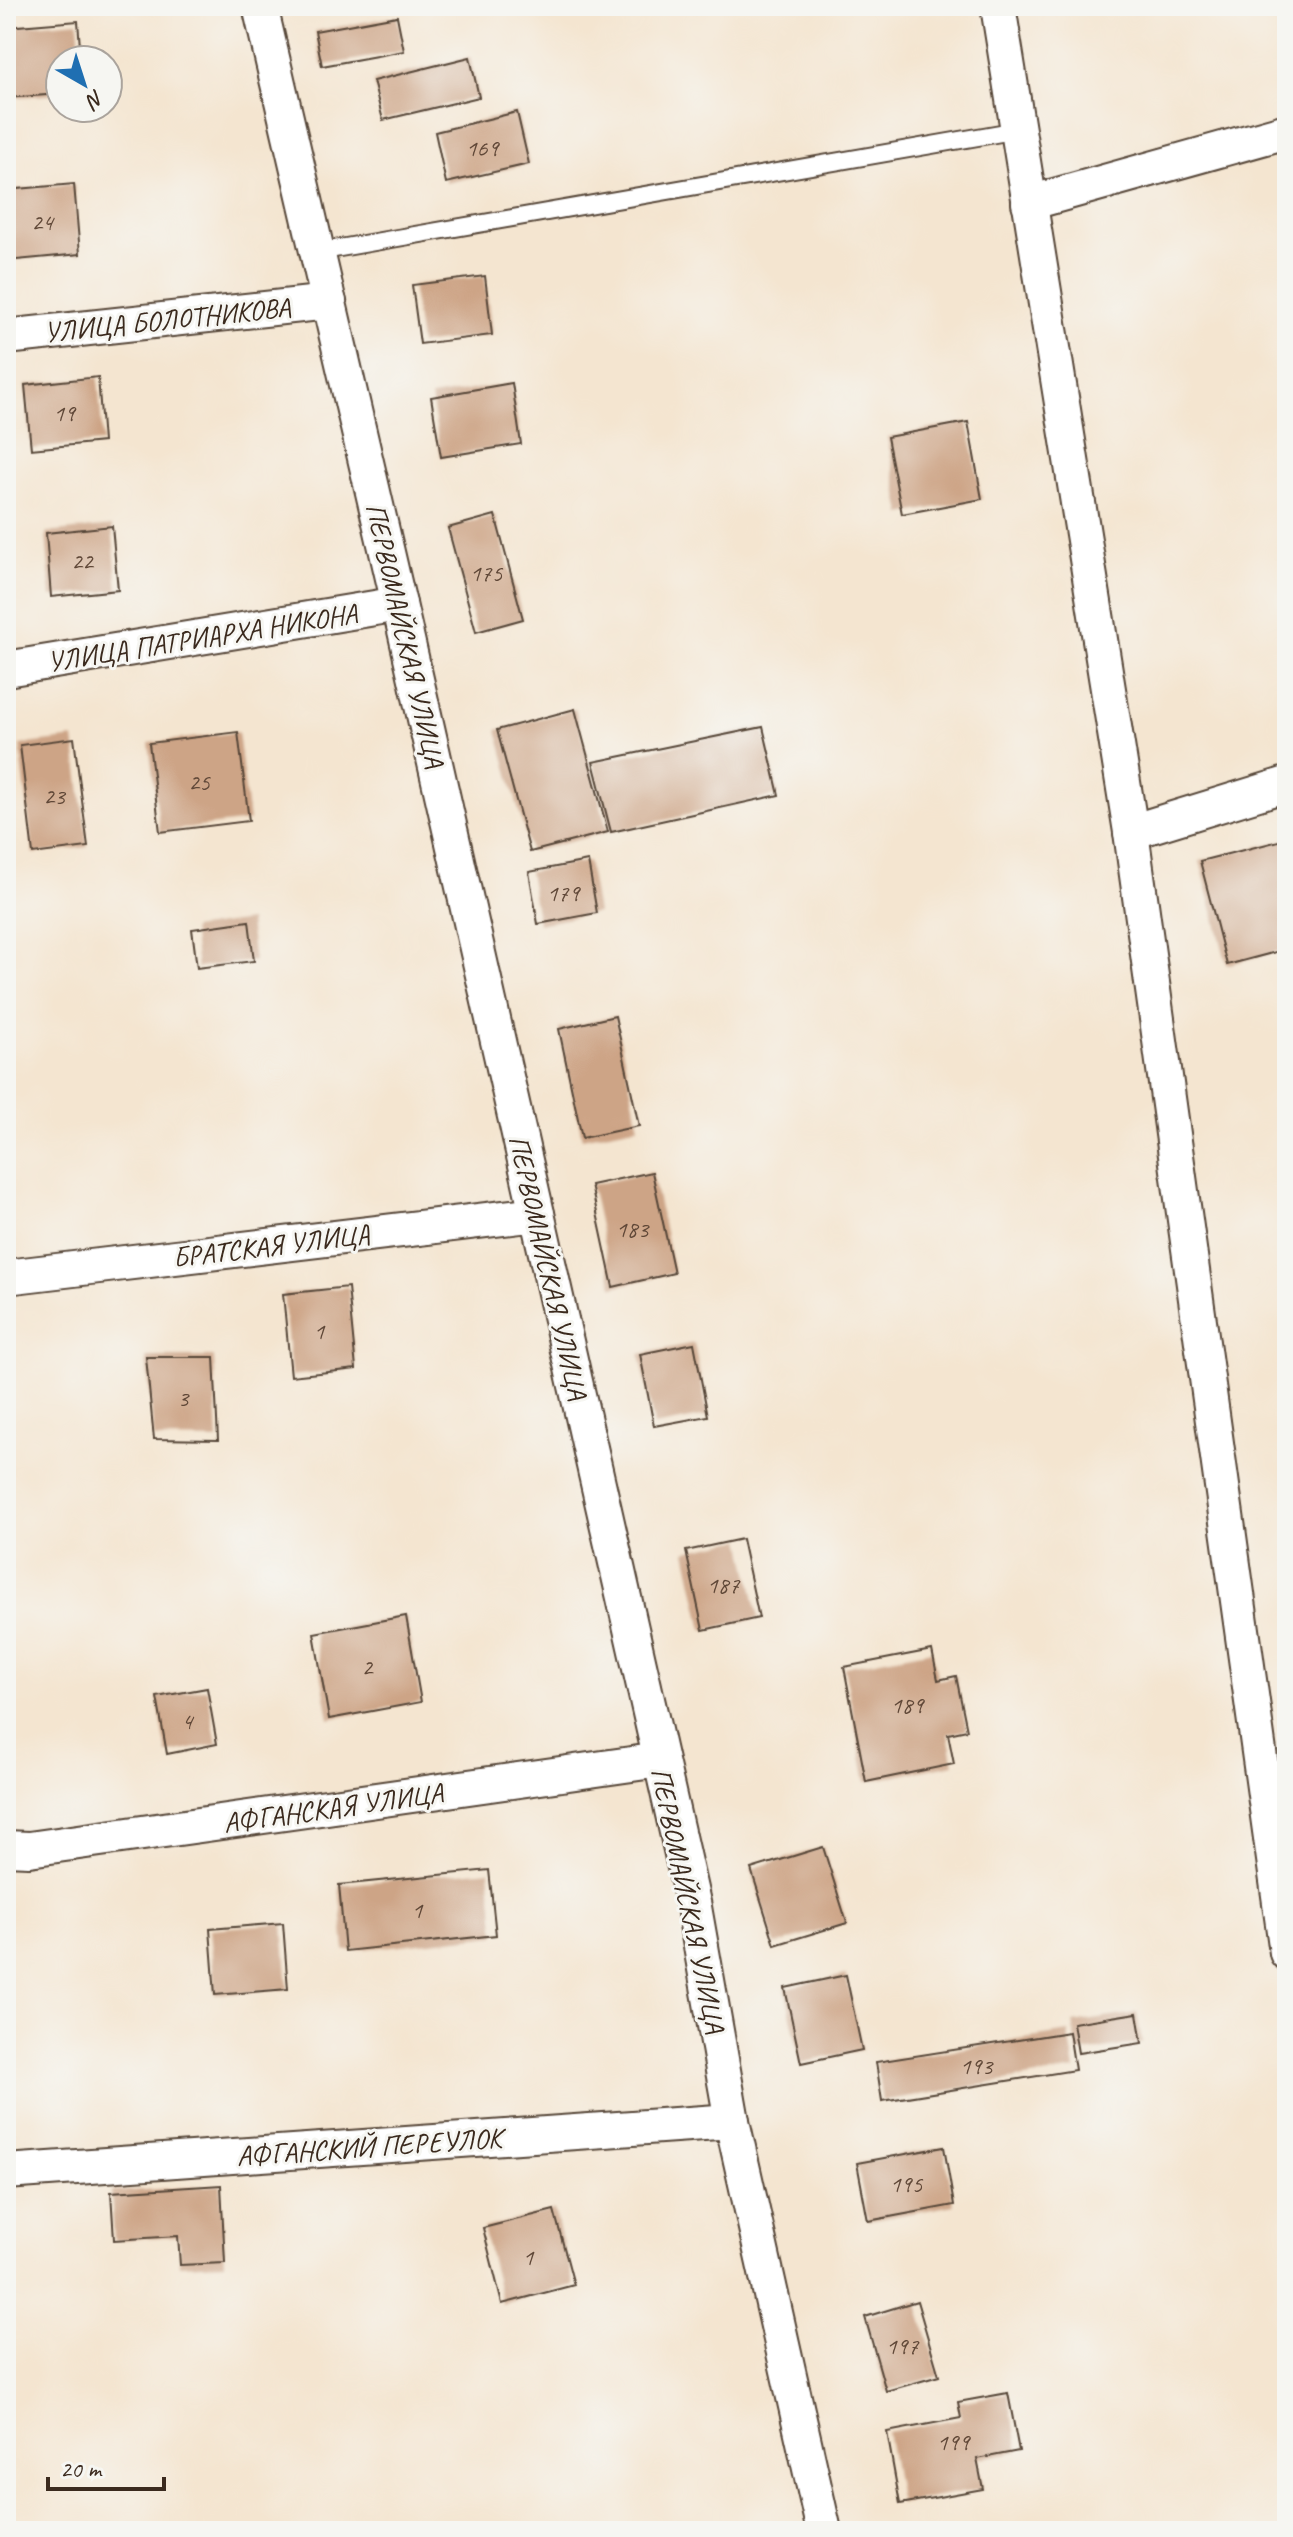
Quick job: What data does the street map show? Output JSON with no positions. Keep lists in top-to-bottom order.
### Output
{
  "streets": {
    "street": [
      "УЛИЦА БОЛОТНИКОВА",
      "ПЕРВОМАЙСКАЯ УЛИЦА",
      "УЛИЦА ПАТРИАРХА НИКОНА",
      "БРАТСКАЯ УЛИЦА",
      "АФГАНСКАЯ УЛИЦА",
      "АФГАНСКИЙ ПЕРЕУЛОК"
    ]
  },
  "crossings": [
    ["УЛИЦА БОЛОТНИКОВА", "ПЕРВОМАЙСКАЯ УЛИЦА"],
    ["ПЕРВОМАЙСКАЯ УЛИЦА", "УЛИЦА ПАТРИАРХА НИКОНА"],
    ["ПЕРВОМАЙСКАЯ УЛИЦА", "БРАТСКАЯ УЛИЦА"],
    ["ПЕРВОМАЙСКАЯ УЛИЦА", "АФГАНСКАЯ УЛИЦА"],
    ["ПЕРВОМАЙСКАЯ УЛИЦА", "АФГАНСКИЙ ПЕРЕУЛОК"]
  ],
  "house_numbers": [
    "169",
    "24",
    "19",
    "22",
    "175",
    "25",
    "23",
    "179",
    "183",
    "1",
    "3",
    "187",
    "2",
    "189",
    "4",
    "1",
    "193",
    "195",
    "1",
    "197",
    "199"
  ],
  "scale_bar": "20 m",
  "north": "bottom right"
}
